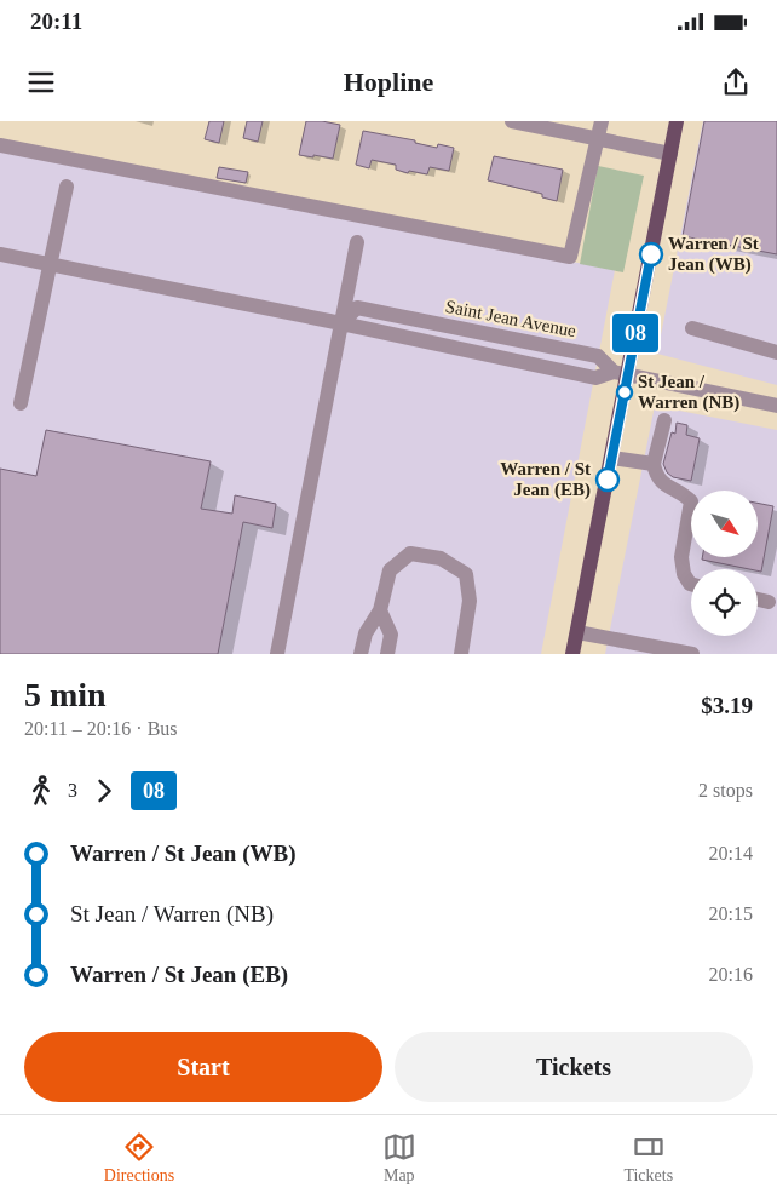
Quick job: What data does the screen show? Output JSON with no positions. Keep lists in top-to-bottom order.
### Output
{
  "places": ["Warren / St Jean (WB)", "St Jean / Warren (NB)", "Warren / St Jean (EB)"],
  "lines": ["bus line 08"],
  "north": "bottom right",
  "page": {
    "status": "20:11",
    "header": "Hopline",
    "on_map": "08",
    "heading": ["5 min", "20:11 – 20:16 · Bus", "$3.19"],
    "legs": ["3", "08", "2 stops"],
    "list": [
      {
        "name": "Warren / St Jean (WB)",
        "value": "20:14"
      },
      {
        "name": "St Jean / Warren (NB)",
        "value": "20:15"
      },
      {
        "name": "Warren / St Jean (EB)",
        "value": "20:16"
      }
    ],
    "buttons": ["Start", "Tickets"],
    "tabs": ["Directions", "Map", "Tickets"]
  }
}
